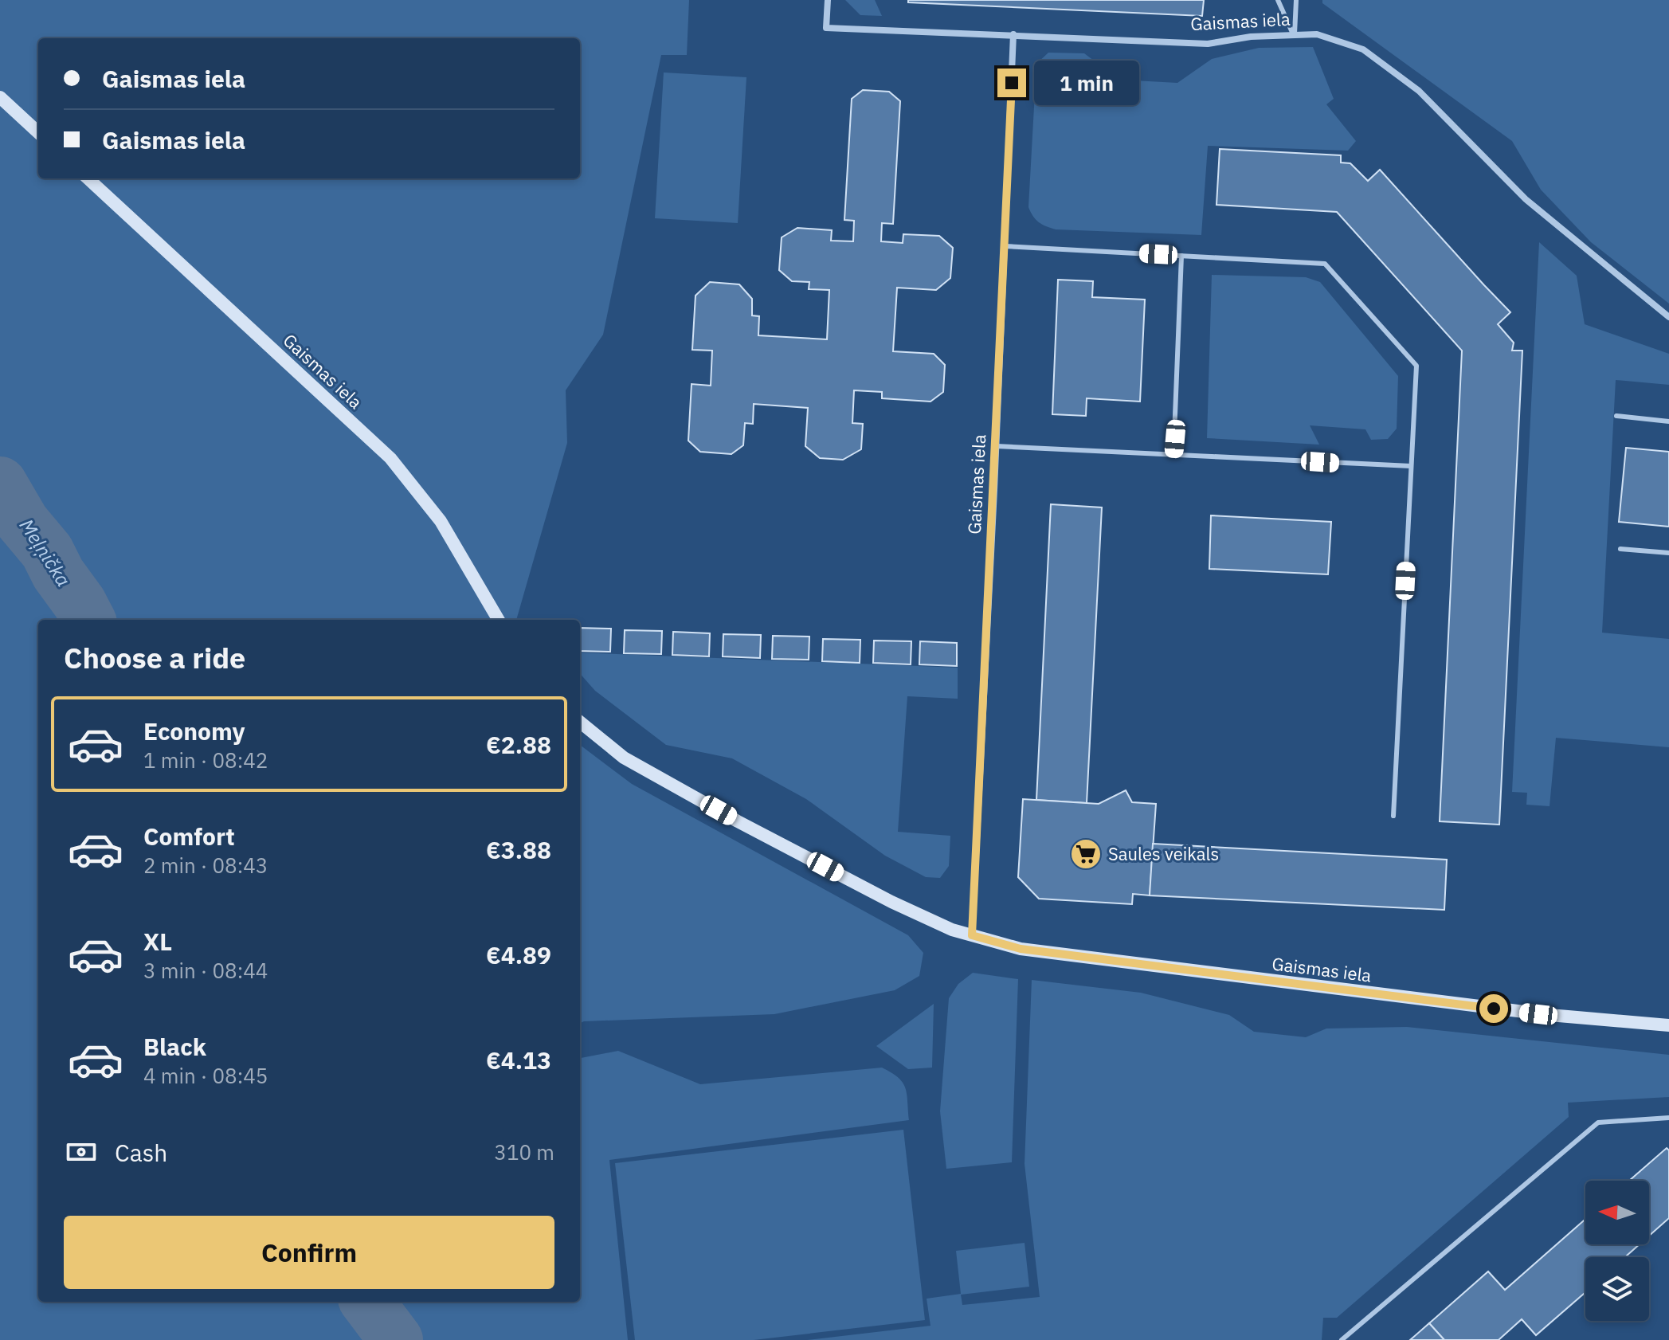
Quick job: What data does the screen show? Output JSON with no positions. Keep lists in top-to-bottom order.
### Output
{
  "streets": {
    "street": ["Gaismas iela"]
  },
  "water": ["Meļņička"],
  "places": {
    "supermarket": ["Saules veikals"]
  },
  "north": "left",
  "page": {
    "banner": ["Gaismas iela", "Gaismas iela"],
    "bubble": "1 min",
    "heading": "Choose a ride",
    "list": [
      {
        "name": "Economy",
        "note": "1 min · 08:42",
        "value": "€2.88"
      },
      {
        "name": "Comfort",
        "note": "2 min · 08:43",
        "value": "€3.88"
      },
      {
        "name": "XL",
        "note": "3 min · 08:44",
        "value": "€4.89"
      },
      {
        "name": "Black",
        "note": "4 min · 08:45",
        "value": "€4.13"
      }
    ],
    "pay": ["Cash", "310 m"],
    "buttons": "Confirm"
  }
}
